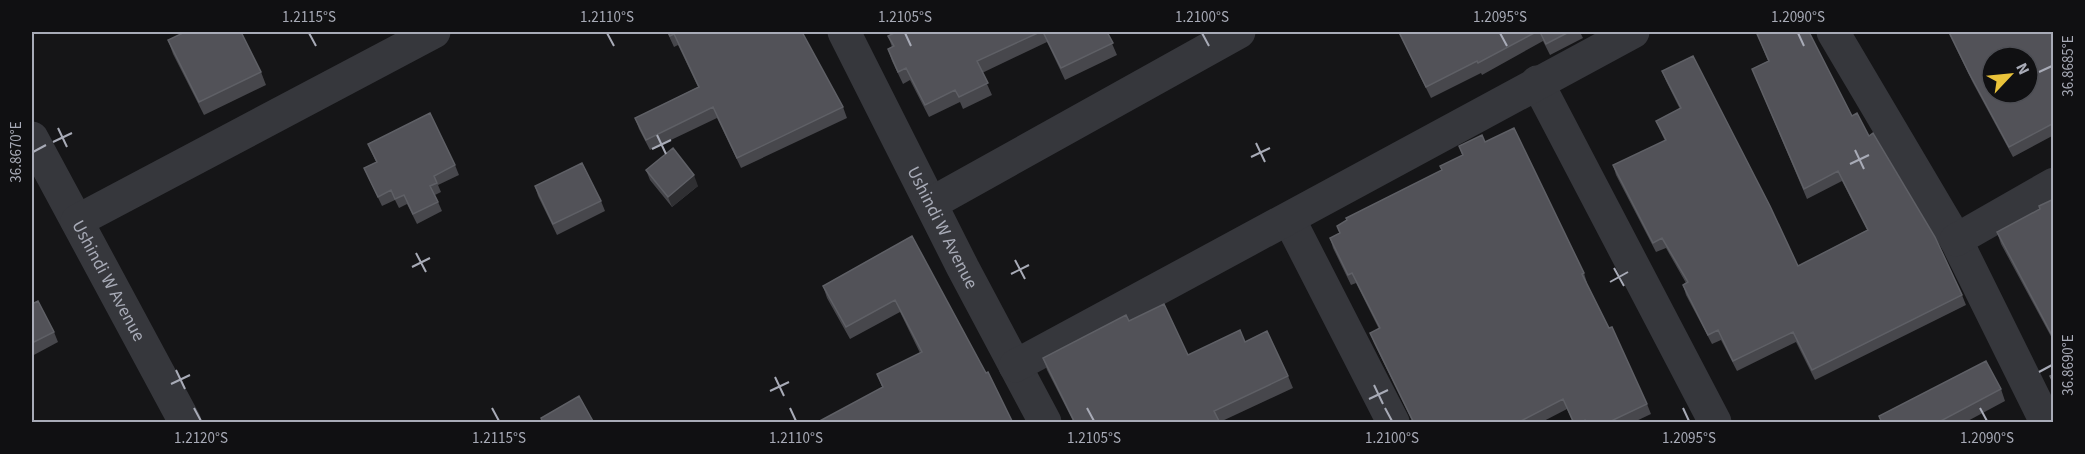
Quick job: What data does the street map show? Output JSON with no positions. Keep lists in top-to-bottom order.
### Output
{
  "streets": {
    "street": ["Ushindi W Avenue"]
  },
  "north": "top right",
  "coordinates": [
    "1.2115°S",
    "1.2110°S",
    "1.2105°S",
    "1.2100°S",
    "1.2095°S",
    "1.2090°S",
    "36.8685°E",
    "36.8670°E",
    "36.8690°E",
    "1.2120°S"
  ]
}
